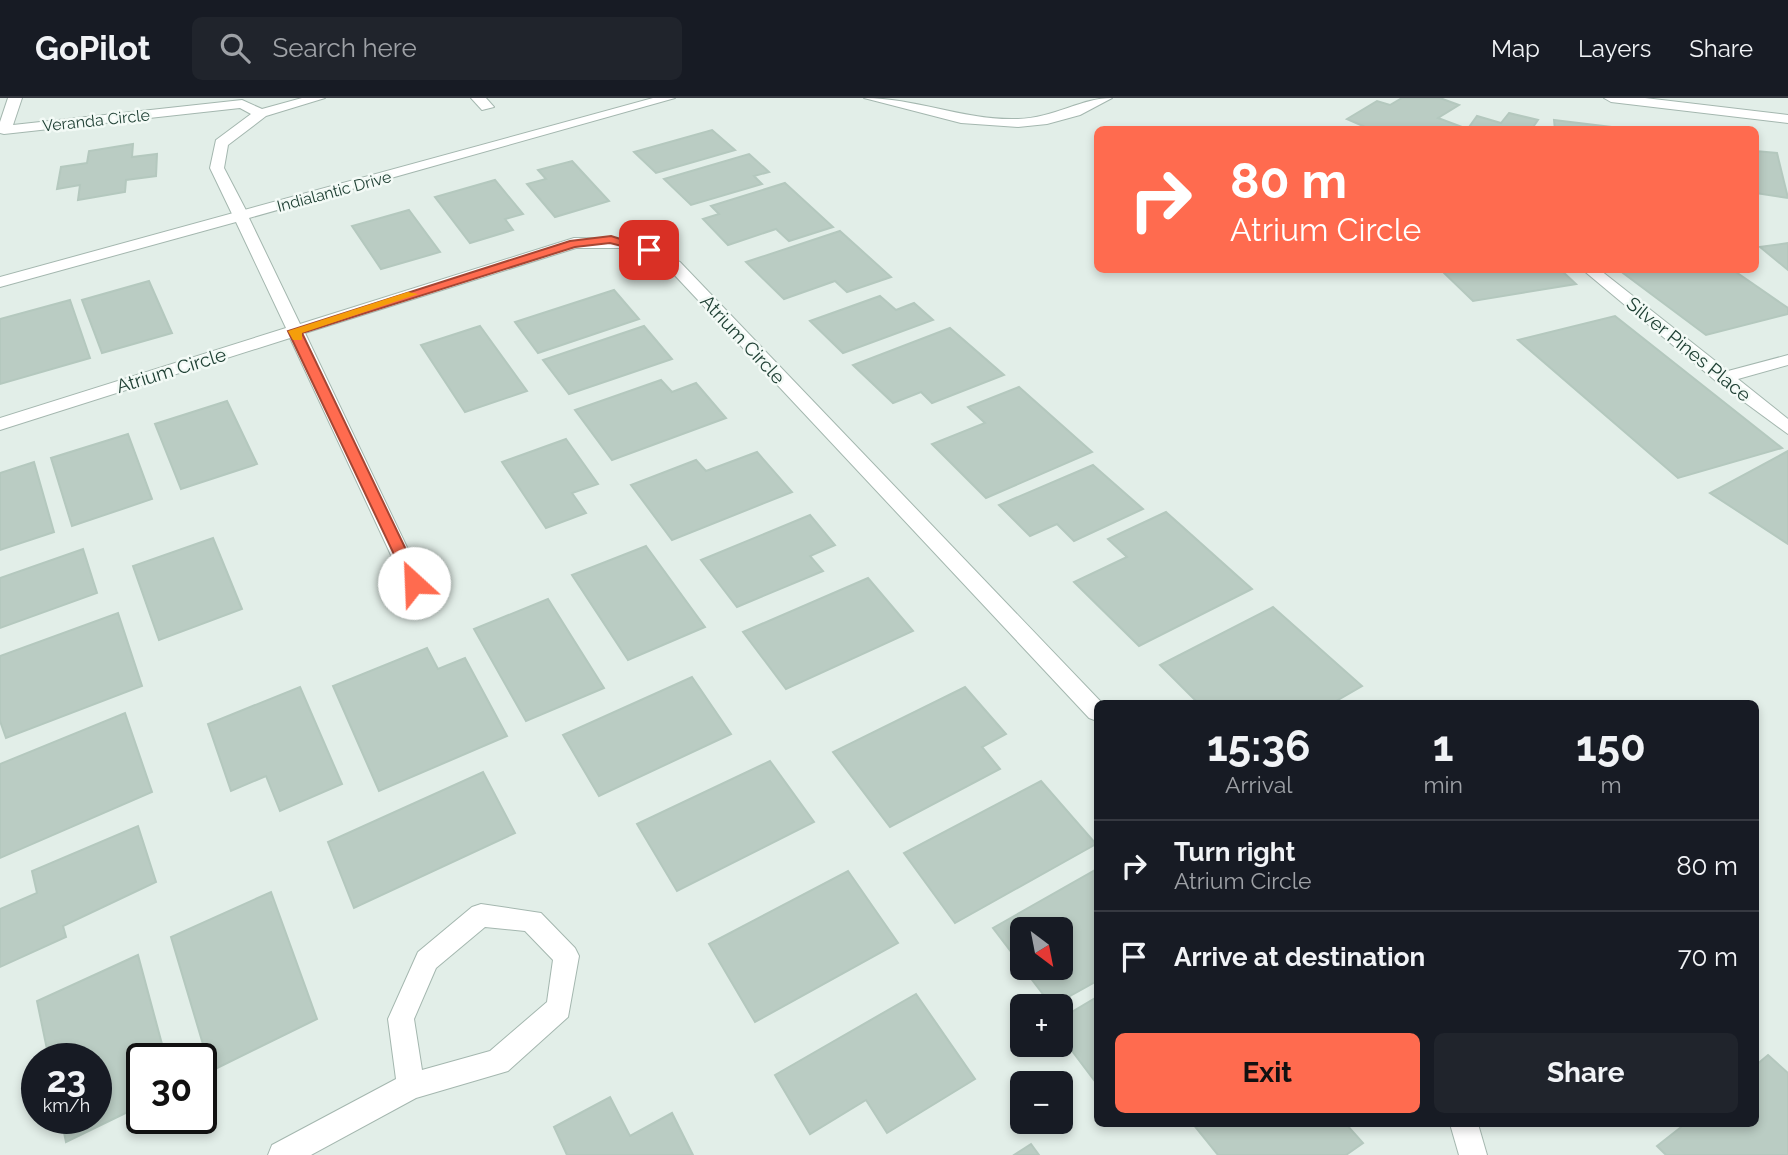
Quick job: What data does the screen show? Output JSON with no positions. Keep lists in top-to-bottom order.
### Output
{
  "streets": {
    "street": [
      "Veranda Circle",
      "Indialantic Drive",
      "Atrium Circle",
      "Silver Pines Place"
    ]
  },
  "crossings": [
    ["Veranda Circle", "Indialantic Drive"],
    ["Veranda Circle", "Atrium Circle"]
  ],
  "north": "bottom right",
  "page": {
    "header": "GoPilot",
    "search": "Search here",
    "nav": ["Map", "Layers", "Share"],
    "turn": ["80 m", "Atrium Circle"],
    "eta": [
      "15:36",
      "Arrival",
      "1",
      "min",
      "150",
      "m"
    ],
    "list": [
      {
        "name": "Turn right",
        "note": "Atrium Circle",
        "value": "80 m"
      },
      {
        "name": "Arrive at destination",
        "value": "70 m"
      }
    ],
    "map_buttons": ["+", "−"],
    "buttons": ["Exit", "Share"],
    "speed": "23 km/h",
    "limit": "30"
  }
}
